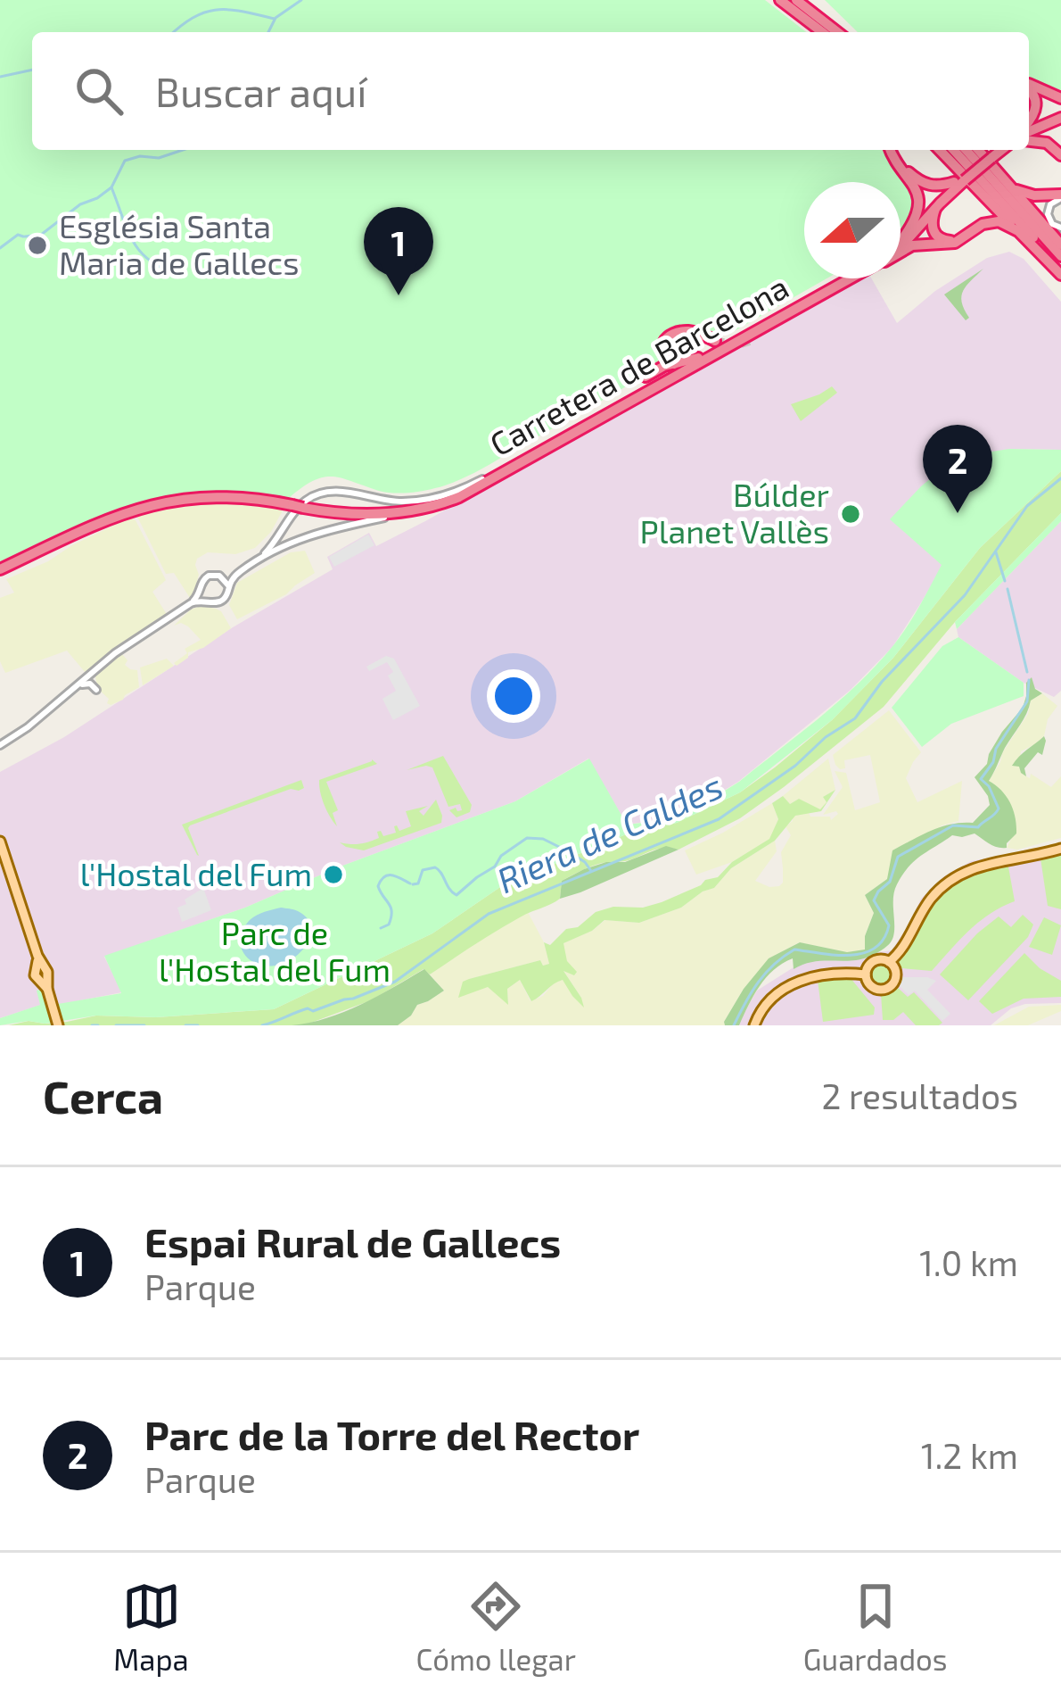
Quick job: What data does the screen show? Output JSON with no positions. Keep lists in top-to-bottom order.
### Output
{
  "streets": {
    "highway": ["Carretera de Barcelona"]
  },
  "water": ["Riera de Caldes"],
  "parks": ["Parc de l'Hostal del Fum"],
  "places": ["Església Santa Maria de Gallecs", "Búlder Planet Vallès", "l'Hostal del Fum"],
  "north": "left",
  "page": {
    "search": "Buscar aquí",
    "pins": ["1", "2"],
    "heading": ["Cerca", "2 resultados"],
    "list": [
      {
        "mark": "1",
        "name": "Espai Rural de Gallecs",
        "note": "Parque",
        "value": "1.0 km"
      },
      {
        "mark": "2",
        "name": "Parc de la Torre del Rector",
        "note": "Parque",
        "value": "1.2 km"
      }
    ],
    "nav": ["Mapa", "Cómo llegar", "Guardados"]
  }
}
